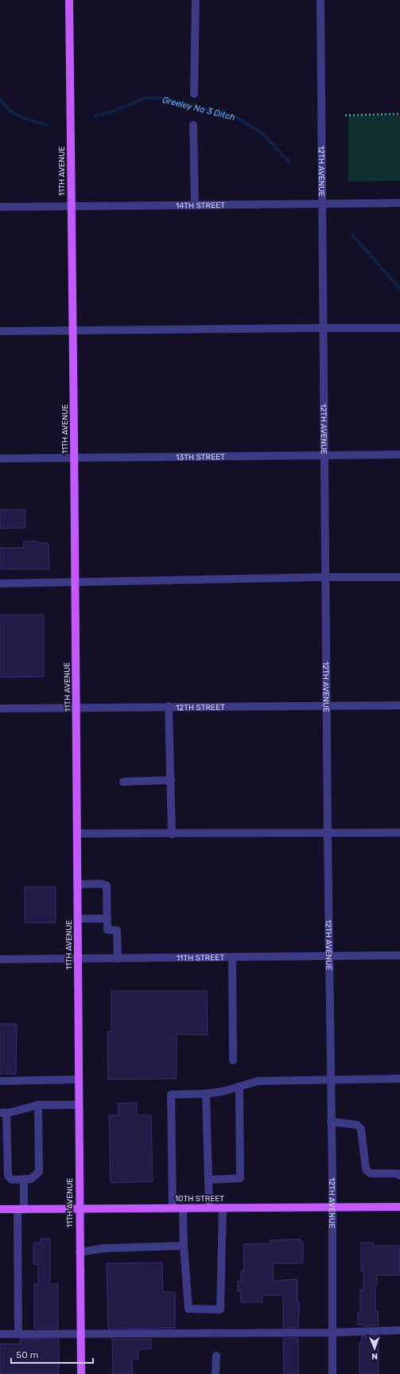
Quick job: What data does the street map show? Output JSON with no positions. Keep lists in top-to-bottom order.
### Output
{
  "streets": {
    "main road": ["11TH AVENUE", "10TH STREET"],
    "street": [
      "12TH AVENUE",
      "14TH STREET",
      "13TH STREET",
      "12TH STREET",
      "11TH STREET"
    ]
  },
  "crossings": [
    ["11TH AVENUE", "14TH STREET"],
    ["11TH AVENUE", "13TH STREET"],
    ["11TH AVENUE", "12TH STREET"],
    ["11TH AVENUE", "11TH STREET"],
    ["11TH AVENUE", "10TH STREET"],
    ["12TH AVENUE", "14TH STREET"],
    ["12TH AVENUE", "13TH STREET"],
    ["12TH AVENUE", "12TH STREET"],
    ["12TH AVENUE", "11TH STREET"],
    ["12TH AVENUE", "10TH STREET"]
  ],
  "water": ["Greeley No 3 Ditch"],
  "scale_bar": "50 m",
  "north": "bottom"
}
